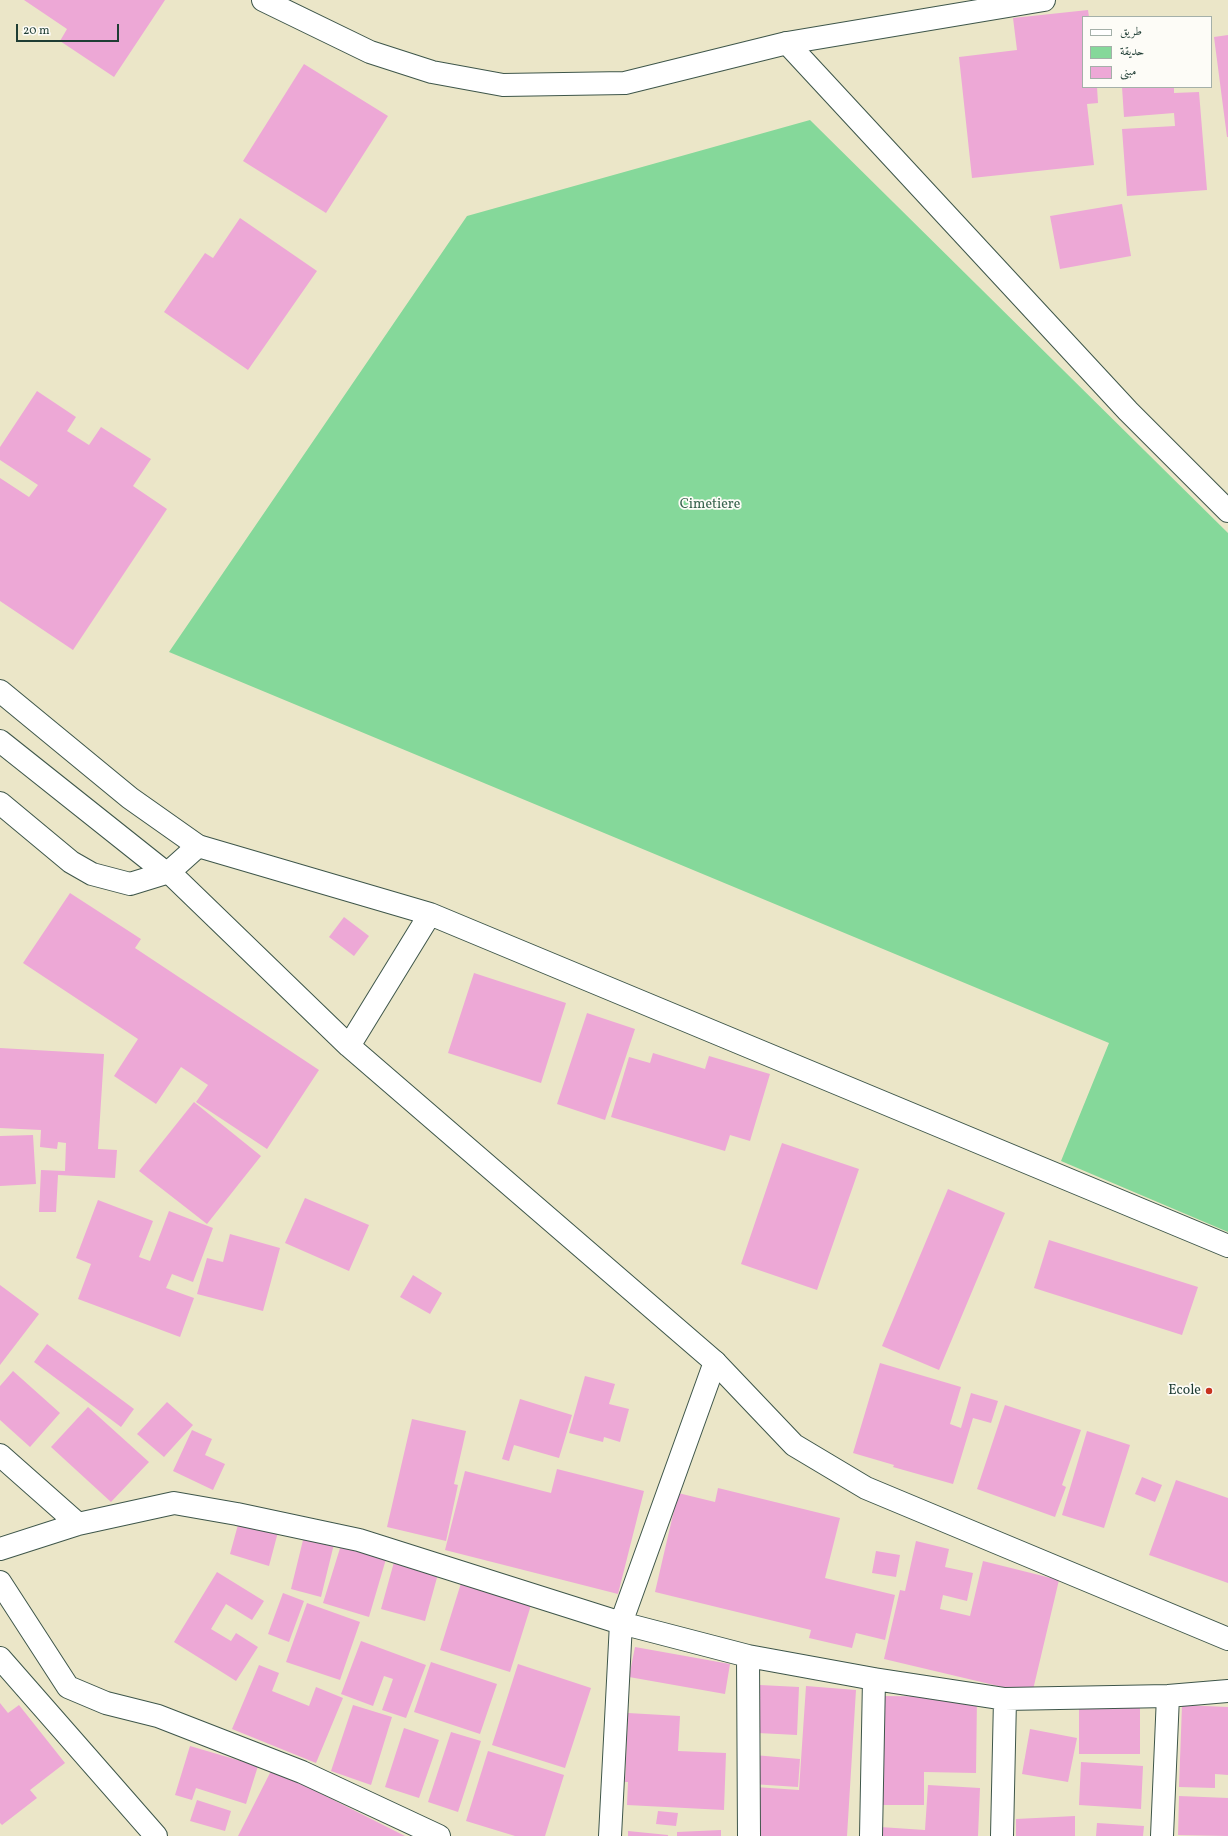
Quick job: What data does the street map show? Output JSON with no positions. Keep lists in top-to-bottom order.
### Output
{
  "parks": ["Cimetiere"],
  "places": ["Ecole"],
  "legend": ["طريق", "حديقة", "مبنى"],
  "scale_bar": "20 m"
}
